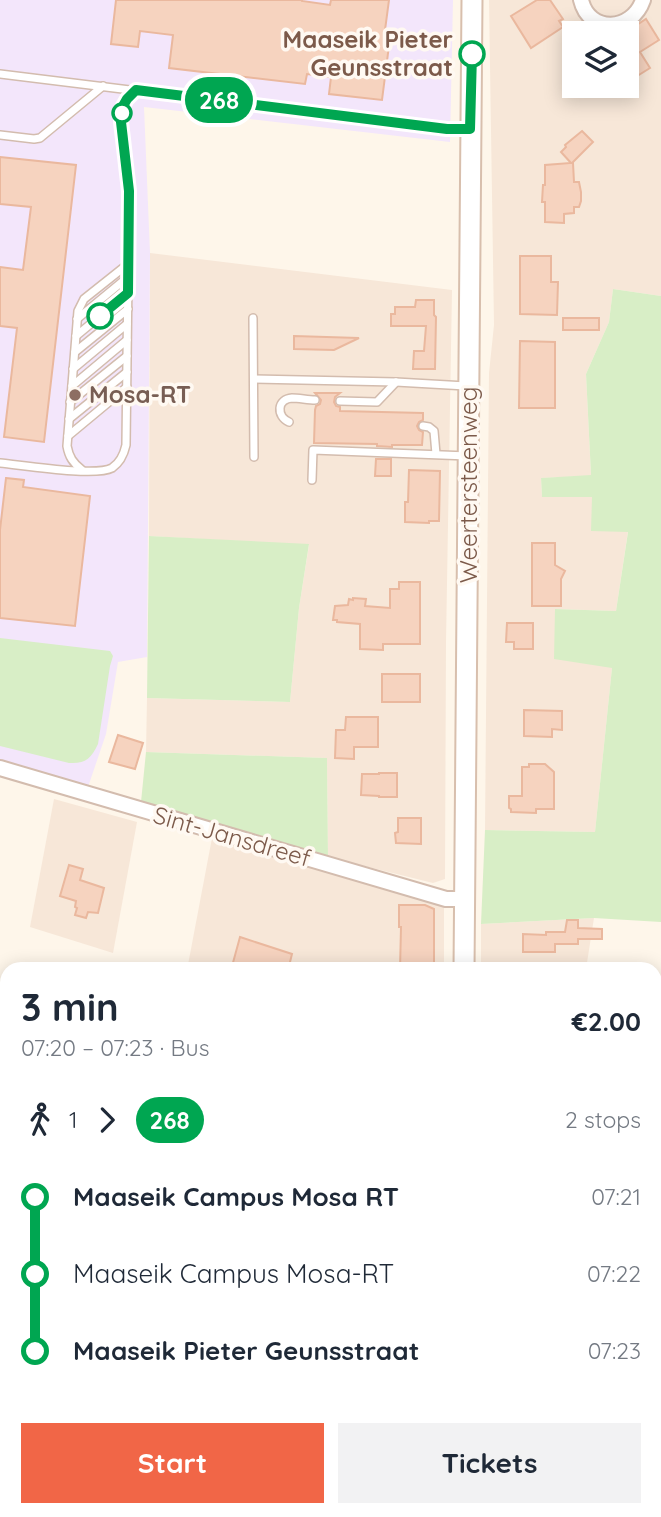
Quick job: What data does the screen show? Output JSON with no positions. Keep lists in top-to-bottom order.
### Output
{
  "streets": {
    "main road": ["Weertersteenweg"],
    "street": ["Sint-Jansdreef"]
  },
  "crossings": [
    ["Weertersteenweg", "Sint-Jansdreef"]
  ],
  "places": ["Maaseik Pieter Geunsstraat", "Mosa-RT"],
  "lines": ["bus line 268"],
  "page": {
    "on_map": "268",
    "heading": ["3 min", "07:20 – 07:23 · Bus", "€2.00"],
    "legs": ["1", "268", "2 stops"],
    "list": [
      {
        "name": "Maaseik Campus Mosa RT",
        "value": "07:21"
      },
      {
        "name": "Maaseik Campus Mosa-RT",
        "value": "07:22"
      },
      {
        "name": "Maaseik Pieter Geunsstraat",
        "value": "07:23"
      }
    ],
    "buttons": ["Start", "Tickets"]
  }
}
